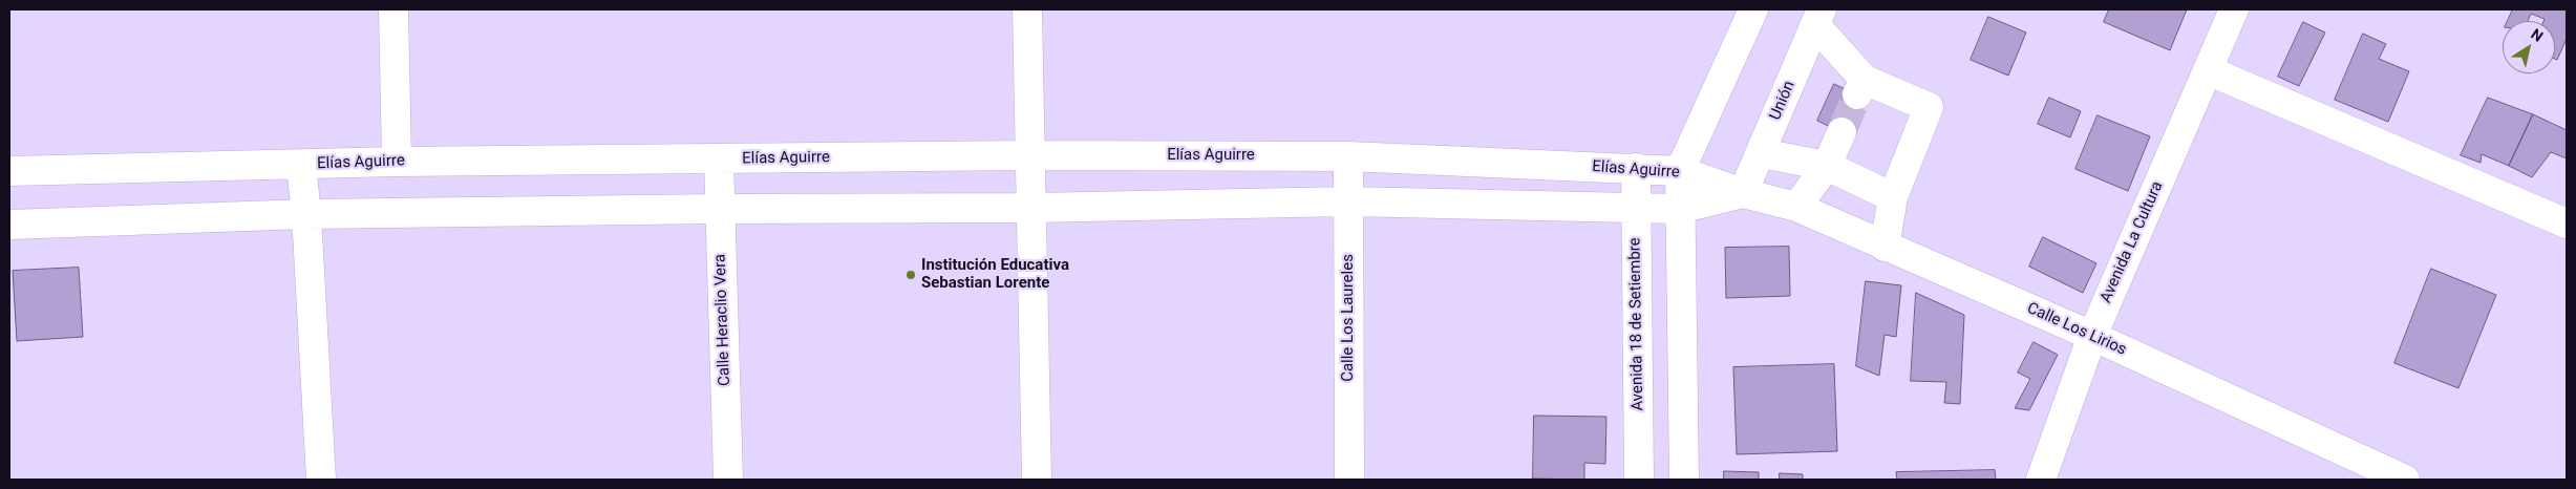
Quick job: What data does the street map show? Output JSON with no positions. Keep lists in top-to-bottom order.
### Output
{
  "streets": {
    "street": [
      "Unión",
      "Elías Aguirre",
      "Avenida La Cultura",
      "Calle Los Laureles",
      "Calle Heraclio Vera",
      "Avenida 18 de Setiembre",
      "Calle Los Lirios"
    ]
  },
  "crossings": [
    ["Unión", "Elías Aguirre"],
    ["Unión", "Calle Los Lirios"],
    ["Elías Aguirre", "Calle Los Laureles"],
    ["Elías Aguirre", "Calle Heraclio Vera"],
    ["Elías Aguirre", "Avenida 18 de Setiembre"],
    ["Elías Aguirre", "Calle Los Lirios"],
    ["Avenida La Cultura", "Calle Los Lirios"]
  ],
  "places": ["Institución Educativa Sebastian Lorente"],
  "north": "top right"
}
